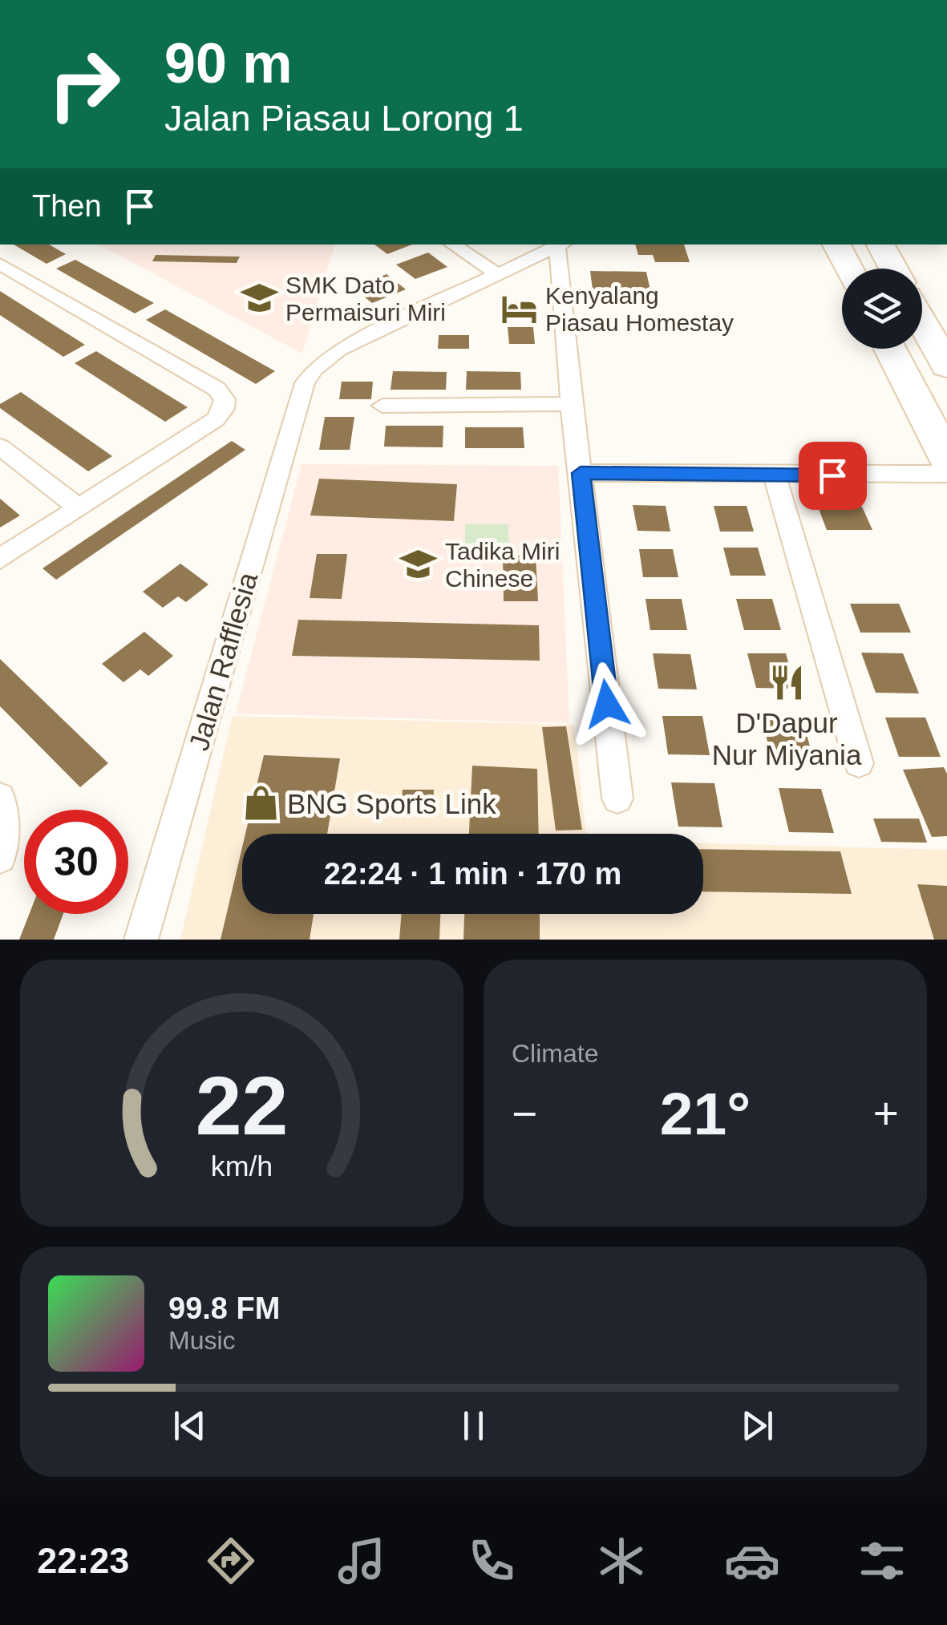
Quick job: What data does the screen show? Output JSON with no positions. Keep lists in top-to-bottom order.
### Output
{
  "streets": {
    "street": ["Jalan Rafflesia"]
  },
  "places": {
    "school or university": ["SMK Dato Permaisuri Miri", "Tadika Miri Chinese"],
    "hotel": ["Kenyalang Piasau Homestay"],
    "restaurant": ["D'Dapur Nur Miyania"],
    "shop": ["BNG Sports Link"]
  },
  "page": {
    "turn": ["90 m", "Jalan Piasau Lorong 1"],
    "then": "Then",
    "limit": "30",
    "trip": "22:24 · 1 min · 170 m",
    "tile": "Climate",
    "heat": ["−", "21°", "+"],
    "song": ["99.8 FM", "Music"],
    "tabs": "22:23",
    "gauge": ["22", "km/h"]
  }
}
